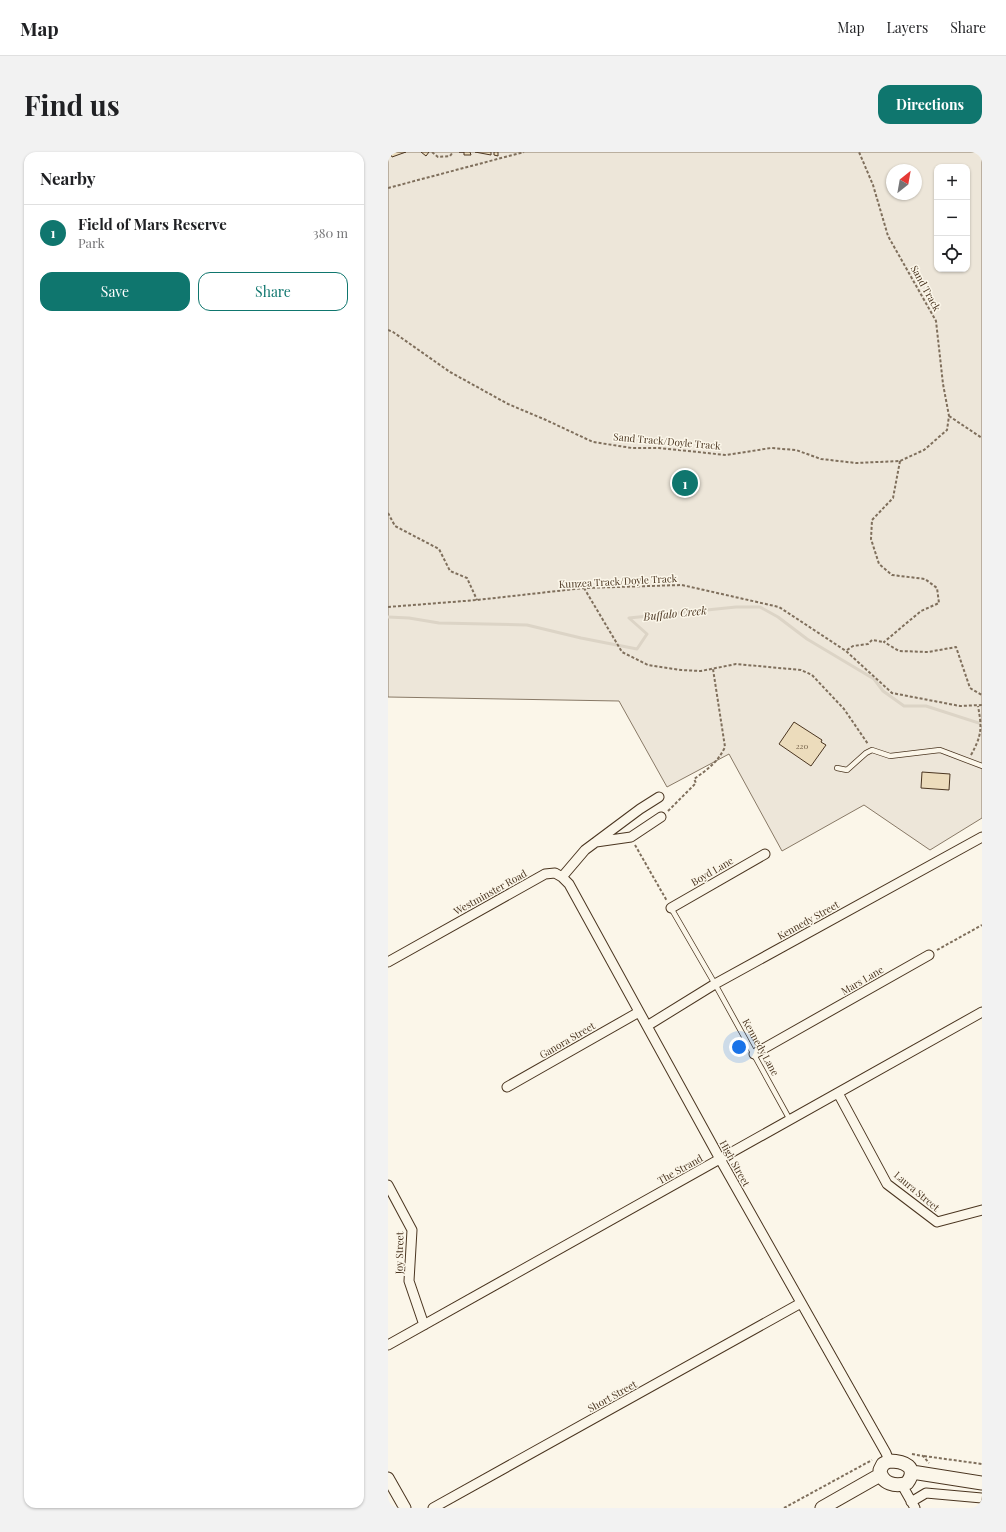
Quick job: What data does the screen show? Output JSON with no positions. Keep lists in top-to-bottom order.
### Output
{
  "streets": {
    "street": [
      "Boyd Lane",
      "Westminster Road",
      "Kennedy Street",
      "Mars Lane",
      "Ganora Street",
      "High Street",
      "The Strand",
      "Laura Street",
      "Joy Street",
      "Short Street"
    ],
    "lane": ["Kennedy Lane"],
    "path": ["Sand Track", "Sand Track/Doyle Track", "Kunzea Track/Doyle Track"]
  },
  "crossings": [
    ["Westminster Road", "High Street"],
    ["Kennedy Street", "Kennedy Lane"],
    ["Kennedy Street", "High Street"],
    ["Mars Lane", "Kennedy Lane"],
    ["Ganora Street", "High Street"],
    ["Kennedy Lane", "The Strand"],
    ["High Street", "The Strand"],
    ["High Street", "Short Street"],
    ["The Strand", "Laura Street"],
    ["The Strand", "Joy Street"]
  ],
  "water": ["Buffalo Creek"],
  "house_numbers": ["220"],
  "north": "top right",
  "page": {
    "header": "Map",
    "nav": ["Map", "Layers", "Share"],
    "buttons": [
      "Directions",
      ["Save", "Share"]
    ],
    "title": "Find us",
    "heading": "Nearby",
    "map_buttons": ["+", "−"],
    "list": [
      {
        "mark": "1",
        "name": "Field of Mars Reserve",
        "note": "Park",
        "value": "380 m"
      }
    ],
    "pins": "1"
  }
}
